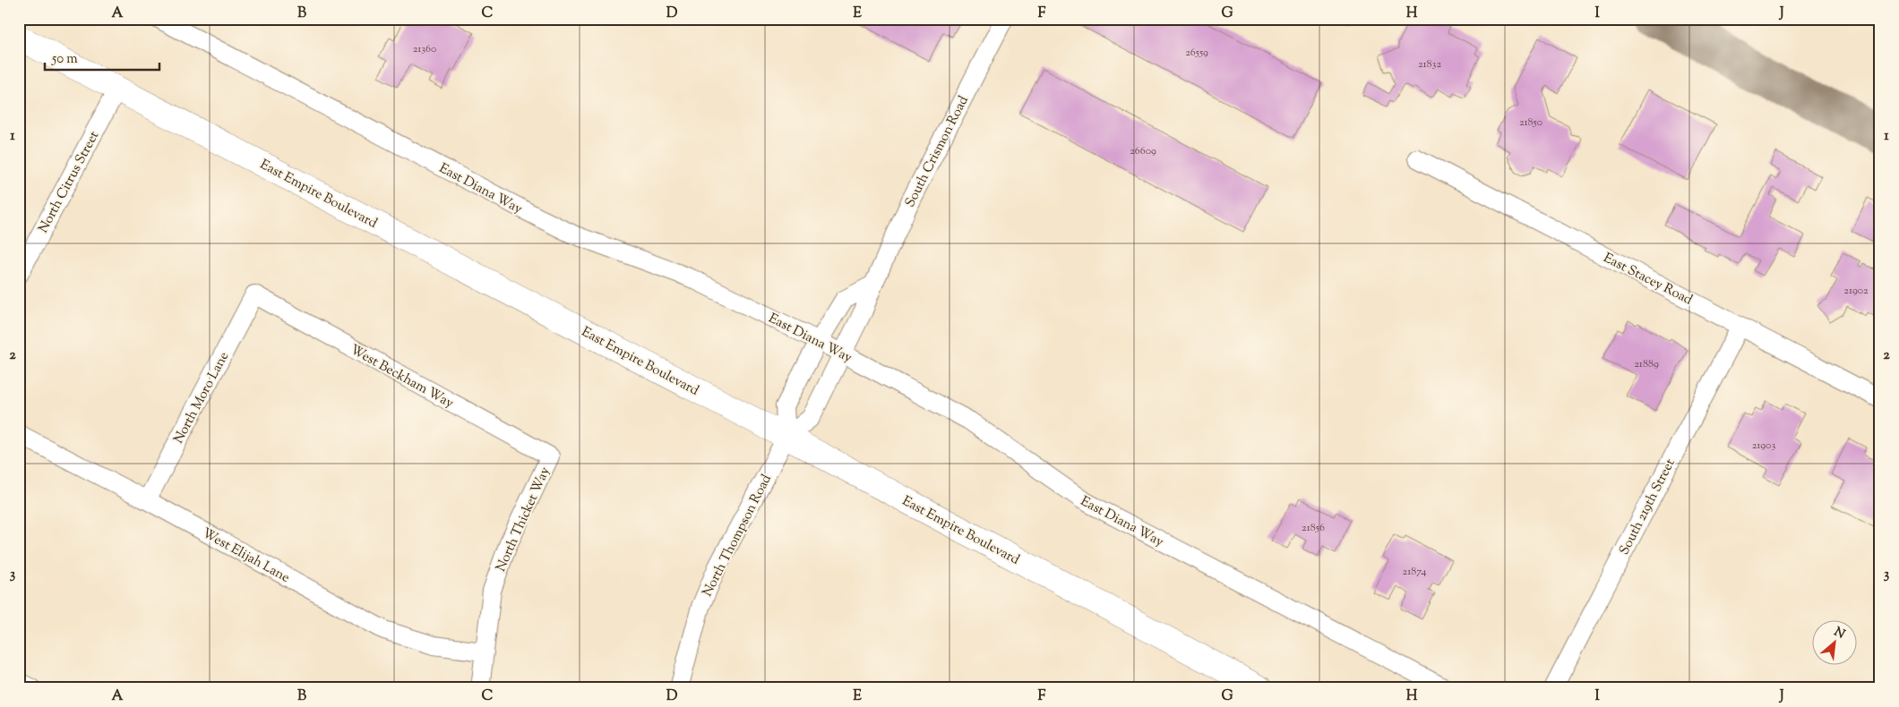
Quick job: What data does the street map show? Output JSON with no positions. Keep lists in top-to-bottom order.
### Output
{
  "streets": {
    "street": [
      "South Crismon Road",
      "North Citrus Street",
      "East Diana Way",
      "East Empire Boulevard",
      "East Stacey Road",
      "West Beckham Way",
      "North Moro Lane",
      "South 219th Street",
      "North Thicket Way",
      "North Thompson Road",
      "West Elijah Lane"
    ]
  },
  "crossings": [
    ["South Crismon Road", "East Diana Way"],
    ["South Crismon Road", "East Empire Boulevard"],
    ["South Crismon Road", "North Thompson Road"],
    ["North Citrus Street", "East Empire Boulevard"],
    ["East Empire Boulevard", "North Thompson Road"],
    ["East Stacey Road", "South 219th Street"],
    ["West Beckham Way", "North Moro Lane"],
    ["West Beckham Way", "North Thicket Way"],
    ["North Moro Lane", "West Elijah Lane"],
    ["North Thicket Way", "West Elijah Lane"]
  ],
  "house_numbers": [
    "21360",
    "26559",
    "21832",
    "21850",
    "26609",
    "21902",
    "21889",
    "21903",
    "21856",
    "21874"
  ],
  "scale_bar": "50 m",
  "north": "top right",
  "grid": {
    "columns": [
      "A",
      "B",
      "C",
      "D",
      "E",
      "F",
      "G",
      "H",
      "I",
      "J"
    ],
    "rows": ["1", "2", "3"]
  }
}
